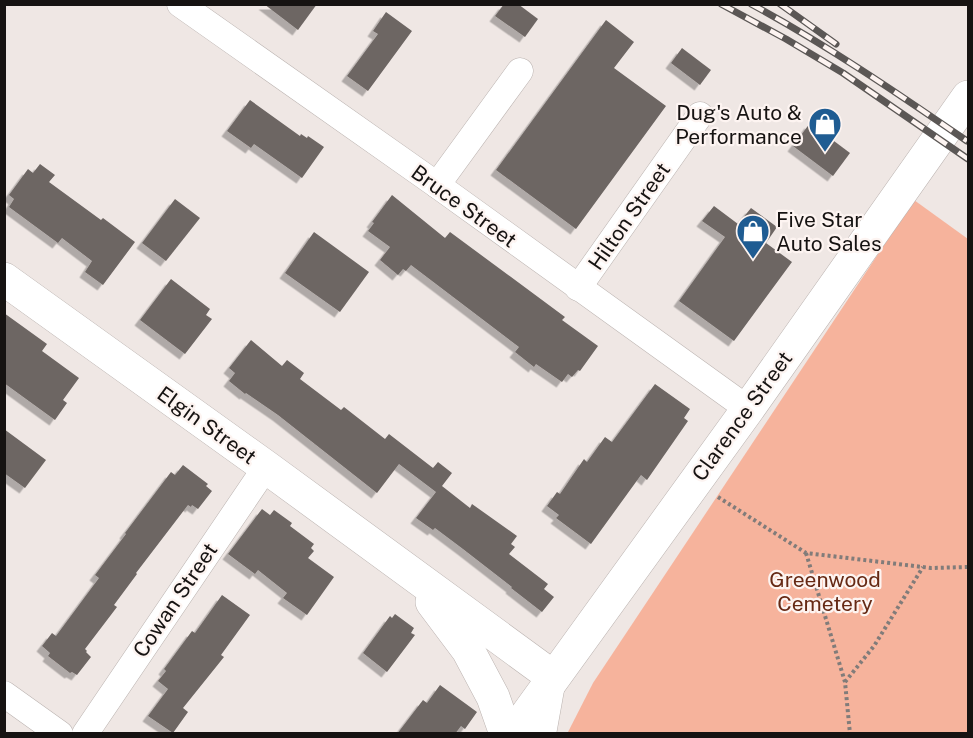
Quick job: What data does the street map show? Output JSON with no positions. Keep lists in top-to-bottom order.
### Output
{
  "streets": {
    "main road": ["Clarence Street", "Elgin Street"],
    "street": ["Bruce Street", "Hilton Street", "Cowan Street"]
  },
  "crossings": [
    ["Bruce Street", "Hilton Street"],
    ["Bruce Street", "Clarence Street"],
    ["Clarence Street", "Elgin Street"],
    ["Elgin Street", "Cowan Street"]
  ],
  "parks": ["Greenwood Cemetery"],
  "places": {
    "shop": ["Dug's Auto & Performance", "Five Star Auto Sales"]
  }
}
